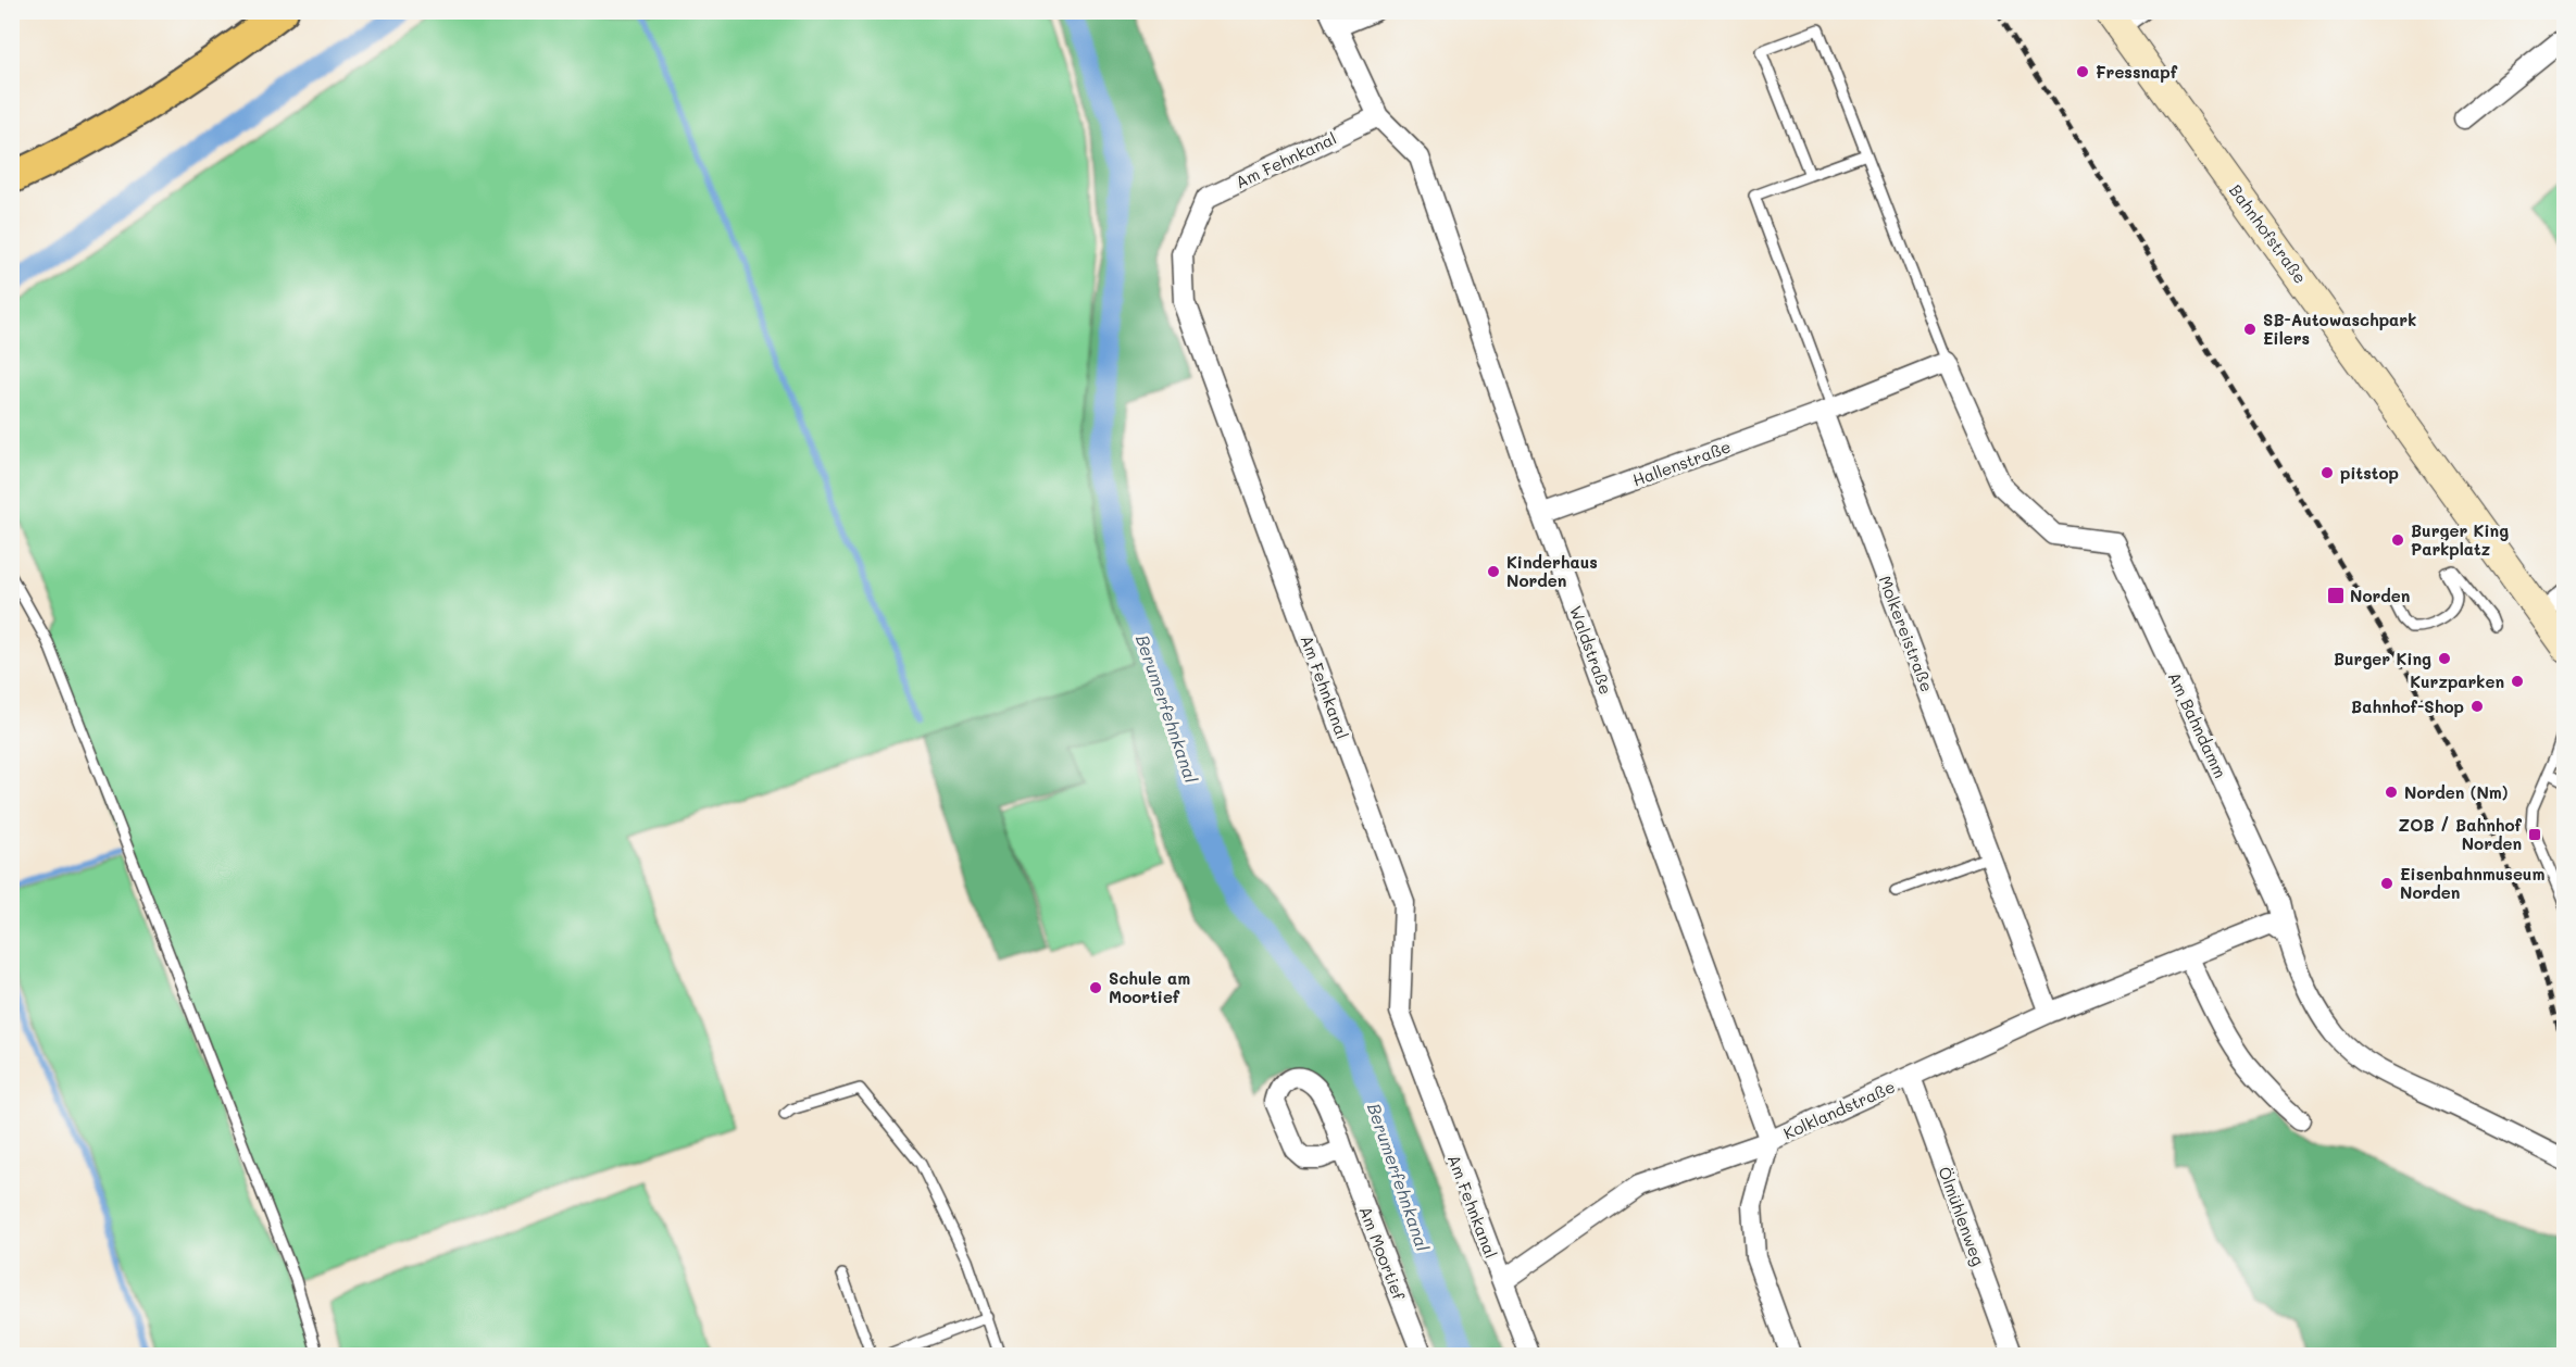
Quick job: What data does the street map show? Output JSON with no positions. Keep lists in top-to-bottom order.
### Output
{
  "streets": {
    "main road": ["Bahnhofstraße"],
    "street": [
      "Am Fehnkanal",
      "Hallenstraße",
      "Molkereistraße",
      "Waldstraße",
      "Am Bahndamm",
      "Kolklandstraße",
      "Ölmühlenweg",
      "Am Moortief"
    ]
  },
  "crossings": [
    ["Am Fehnkanal", "Waldstraße"],
    ["Am Fehnkanal", "Kolklandstraße"],
    ["Hallenstraße", "Molkereistraße"],
    ["Hallenstraße", "Waldstraße"],
    ["Molkereistraße", "Kolklandstraße"],
    ["Waldstraße", "Kolklandstraße"],
    ["Am Bahndamm", "Kolklandstraße"],
    ["Kolklandstraße", "Ölmühlenweg"]
  ],
  "water": ["Berumerfehnkanal"],
  "places": {
    "other": [
      "Fressnapf",
      "SB-Autowaschpark Eilers",
      "pitstop",
      "Burger King Parkplatz",
      "Kinderhaus Norden",
      "Burger King",
      "Kurzparken",
      "Bahnhof-Shop",
      "Norden (Nm)",
      "Eisenbahnmuseum Norden",
      "Schule am Moortief"
    ],
    "transit": ["Norden", "ZOB / Bahnhof Norden"]
  }
}
